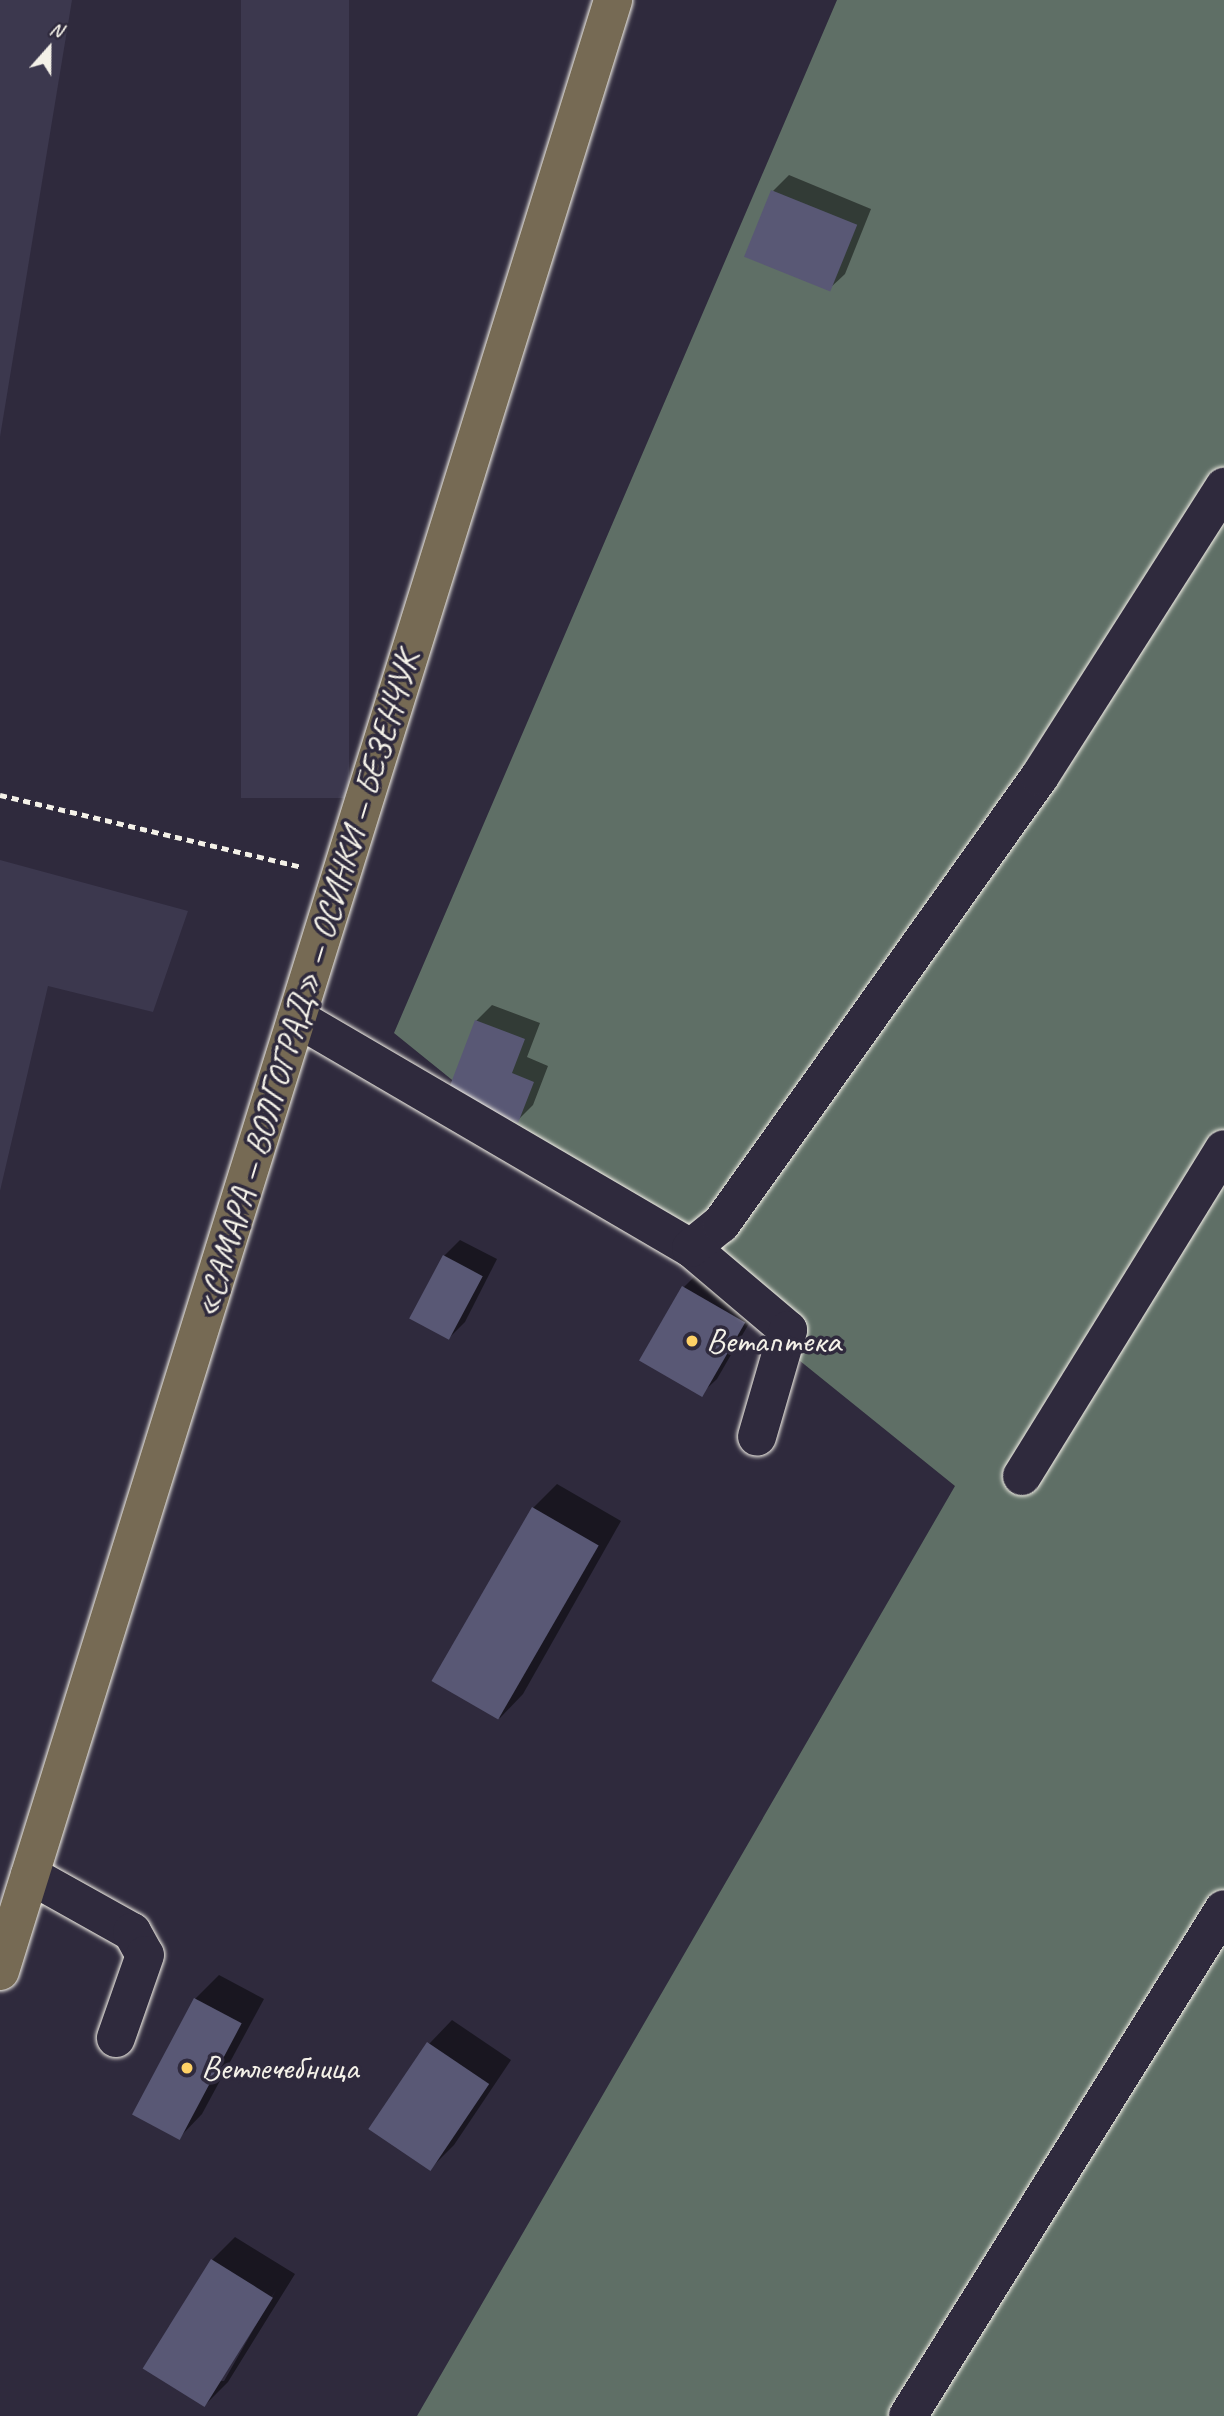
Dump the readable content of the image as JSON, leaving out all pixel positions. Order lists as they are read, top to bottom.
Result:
{
  "streets": {
    "main road": ["«САМАРА — ВОЛГОГРАД» — ОСИНКИ — БЕЗЕНЧУК"]
  },
  "places": ["Ветаптека", "Ветлечебница"],
  "north": "top"
}
